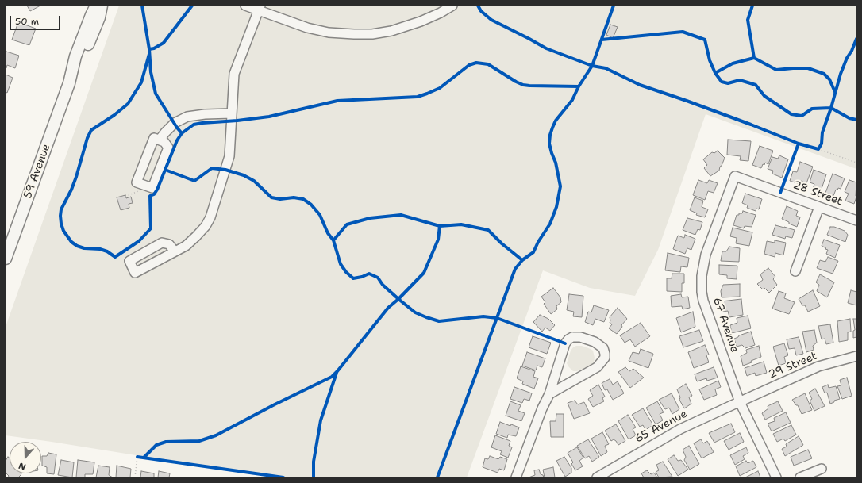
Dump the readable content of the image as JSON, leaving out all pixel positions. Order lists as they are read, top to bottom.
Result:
{
  "streets": {
    "main road": ["59 Avenue"],
    "street": [
      "28 Street",
      "67 Avenue",
      "29 Street",
      "65 Avenue"
    ]
  },
  "crossings": [
    ["28 Street", "67 Avenue"],
    ["67 Avenue", "29 Street"],
    ["67 Avenue", "65 Avenue"],
    ["29 Street", "65 Avenue"]
  ],
  "scale_bar": "50 m",
  "north": "bottom"
}
